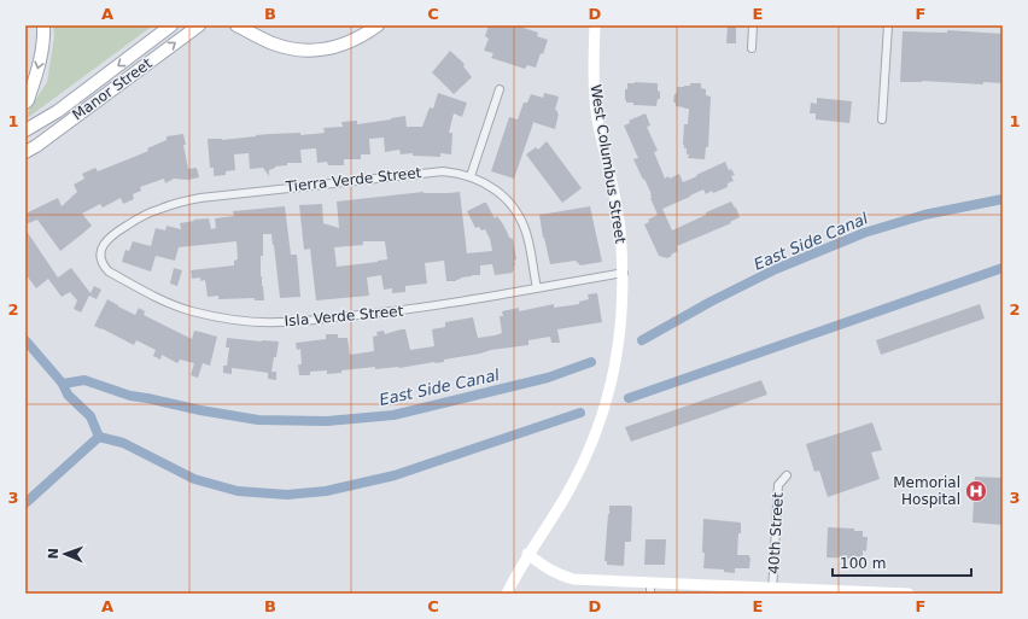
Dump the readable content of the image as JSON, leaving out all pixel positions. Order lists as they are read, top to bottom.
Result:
{
  "streets": {
    "main road": ["Manor Street", "West Columbus Street"],
    "street": ["Tierra Verde Street", "Isla Verde Street", "40th Street"]
  },
  "crossings": [
    ["West Columbus Street", "Isla Verde Street"],
    ["Tierra Verde Street", "Isla Verde Street"]
  ],
  "water": ["East Side Canal"],
  "places": {
    "hospital": ["Memorial Hospital"]
  },
  "scale_bar": "100 m",
  "north": "left",
  "grid": {
    "columns": [
      "A",
      "B",
      "C",
      "D",
      "E",
      "F"
    ],
    "rows": ["1", "2", "3"]
  }
}
